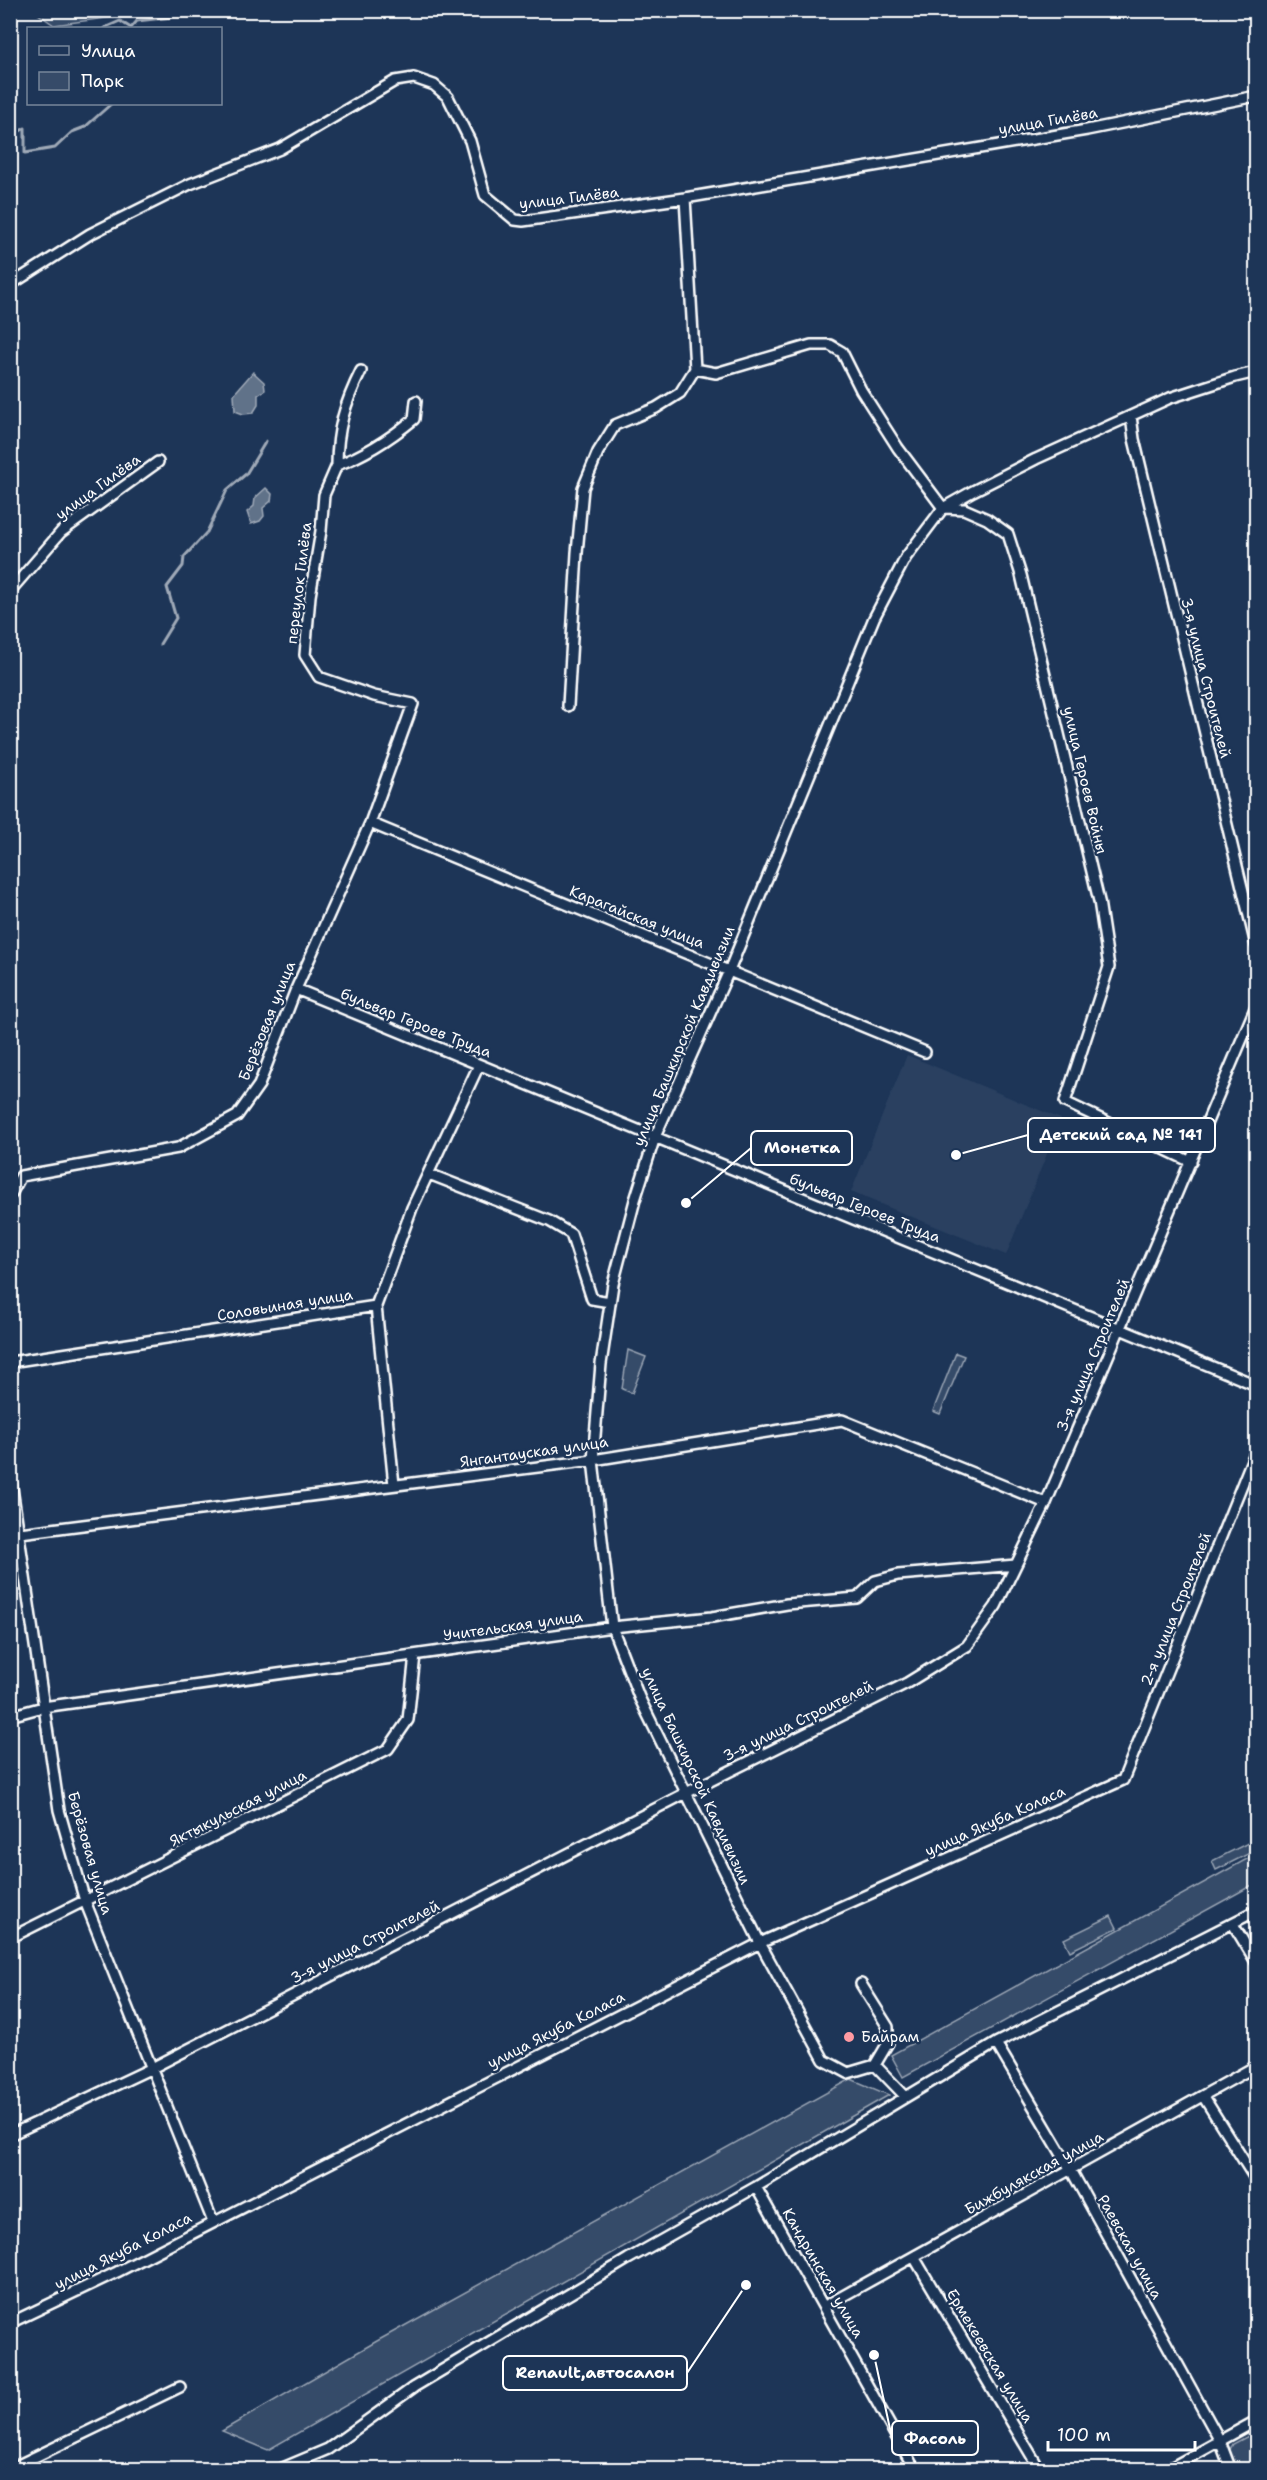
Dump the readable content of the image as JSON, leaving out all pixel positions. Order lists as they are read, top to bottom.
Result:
{
  "streets": {
    "street": [
      "улица Гилёва",
      "переулок Гилёва",
      "3-я улица Строителей",
      "улица Героев Войны",
      "Карагайская улица",
      "Берёзовая улица",
      "бульвар Героев Труда",
      "улица Башкирской Кавдивизии",
      "Соловьиная улица",
      "Янгантауская улица",
      "2-я улица Строителей",
      "Учительская улица",
      "Яктыкульская улица",
      "улица Якуба Коласа",
      "Бижбулякская улица",
      "Раевская улица",
      "Кандринская улица",
      "Ермекеевская улица"
    ]
  },
  "crossings": [
    ["переулок Гилёва", "Берёзовая улица"],
    ["3-я улица Строителей", "улица Героев Войны"],
    ["3-я улица Строителей", "Берёзовая улица"],
    ["3-я улица Строителей", "бульвар Героев Труда"],
    ["3-я улица Строителей", "улица Башкирской Кавдивизии"],
    ["3-я улица Строителей", "Янгантауская улица"],
    ["3-я улица Строителей", "Учительская улица"],
    ["улица Героев Войны", "улица Башкирской Кавдивизии"],
    ["Карагайская улица", "Берёзовая улица"],
    ["Карагайская улица", "улица Башкирской Кавдивизии"],
    ["Берёзовая улица", "бульвар Героев Труда"],
    ["Берёзовая улица", "Янгантауская улица"],
    ["Берёзовая улица", "Учительская улица"],
    ["Берёзовая улица", "Яктыкульская улица"],
    ["Берёзовая улица", "улица Якуба Коласа"],
    ["бульвар Героев Труда", "улица Башкирской Кавдивизии"],
    ["бульвар Героев Труда", "Соловьиная улица"],
    ["улица Башкирской Кавдивизии", "Янгантауская улица"],
    ["улица Башкирской Кавдивизии", "Учительская улица"],
    ["улица Башкирской Кавдивизии", "улица Якуба Коласа"],
    ["2-я улица Строителей", "улица Якуба Коласа"],
    ["Учительская улица", "Яктыкульская улица"],
    ["Бижбулякская улица", "Раевская улица"],
    ["Бижбулякская улица", "Кандринская улица"],
    ["Бижбулякская улица", "Ермекеевская улица"]
  ],
  "places": [
    "Детский сад № 141",
    "Монетка",
    "Байрам",
    "Renault,автосалон",
    "Фасоль"
  ],
  "legend": ["Улица", "Парк"],
  "scale_bar": "100 m"
}
